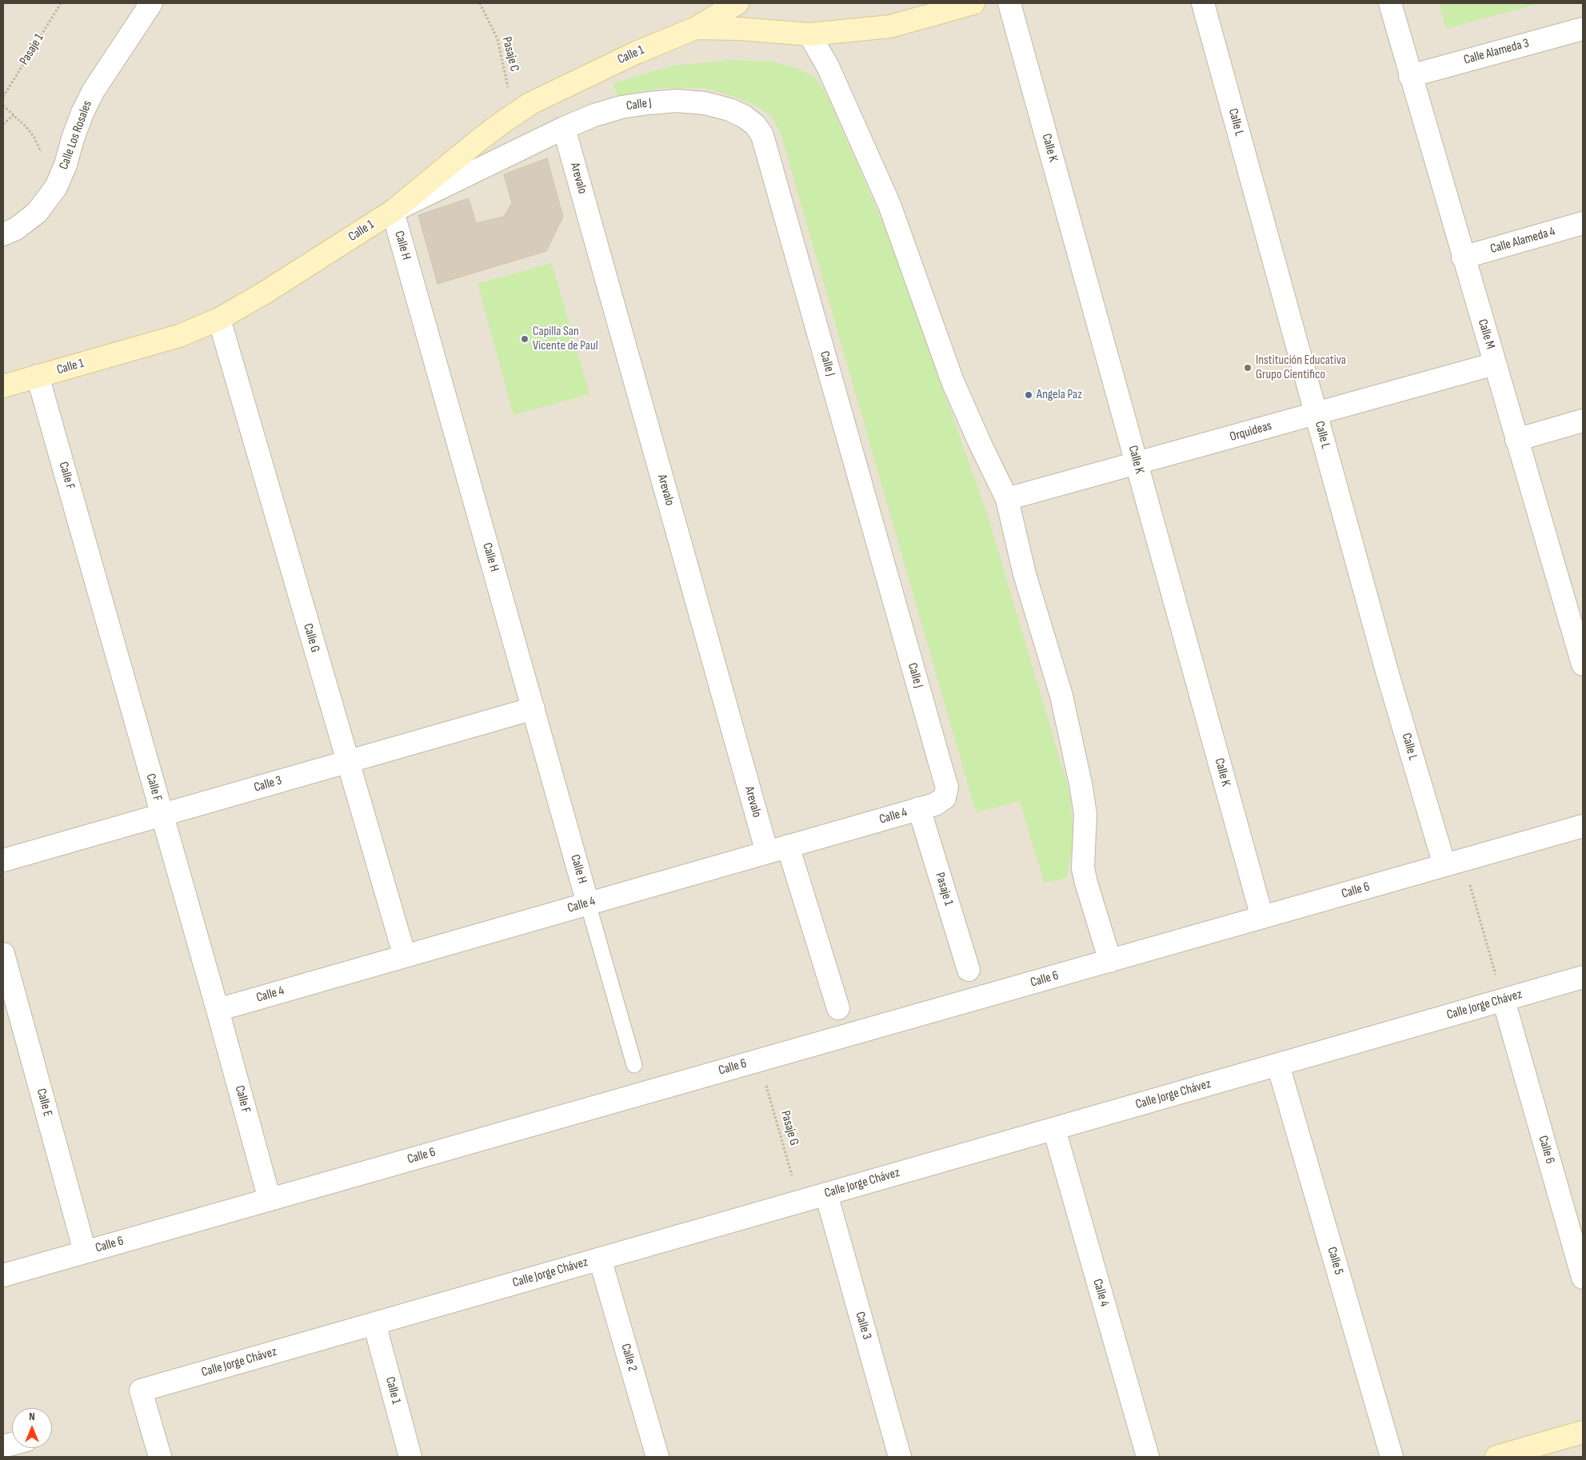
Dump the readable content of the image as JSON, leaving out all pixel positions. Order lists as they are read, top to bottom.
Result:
{
  "streets": {
    "street": [
      "Pasaje 1",
      "Calle Alameda 3",
      "Calle 1",
      "Calle J",
      "Calle L",
      "Calle Los Rosales",
      "Calle K",
      "Arevalo",
      "Calle Alameda 4",
      "Calle H",
      "Calle M",
      "Orquideas",
      "Calle F",
      "Calle G",
      "Calle 3",
      "Calle 4",
      "Calle 6",
      "Calle Jorge Chávez",
      "Calle E",
      "Calle 5",
      "Calle 2"
    ],
    "path": ["Pasaje C", "Pasaje G"]
  },
  "crossings": [
    ["Pasaje 1", "Calle 4"],
    ["Calle Alameda 3", "Calle M"],
    ["Pasaje C", "Calle 1"],
    ["Calle 1", "Calle J"],
    ["Calle 1", "Calle H"],
    ["Calle 1", "Calle F"],
    ["Calle 1", "Calle G"],
    ["Calle 1", "Calle Jorge Chávez"],
    ["Calle J", "Arevalo"],
    ["Calle J", "Calle H"],
    ["Calle J", "Calle 4"],
    ["Calle L", "Orquideas"],
    ["Calle L", "Calle 6"],
    ["Calle K", "Orquideas"],
    ["Calle K", "Calle 6"],
    ["Arevalo", "Calle 4"],
    ["Calle Alameda 4", "Calle M"],
    ["Calle H", "Calle 3"],
    ["Calle H", "Calle 4"],
    ["Calle M", "Orquideas"],
    ["Calle F", "Calle 3"],
    ["Calle F", "Calle 4"],
    ["Calle F", "Calle 6"],
    ["Calle G", "Calle 3"],
    ["Calle G", "Calle 4"],
    ["Calle 3", "Calle Jorge Chávez"],
    ["Calle 4", "Calle Jorge Chávez"],
    ["Calle 6", "Calle Jorge Chávez"],
    ["Calle 6", "Calle E"],
    ["Calle 6", "Pasaje G"],
    ["Calle Jorge Chávez", "Pasaje G"],
    ["Calle Jorge Chávez", "Calle 5"],
    ["Calle Jorge Chávez", "Calle 2"]
  ],
  "places": ["Capilla San Vicente de Paul", "Institución Educativa Grupo Cientifico", "Angela Paz"],
  "north": "top"
}
